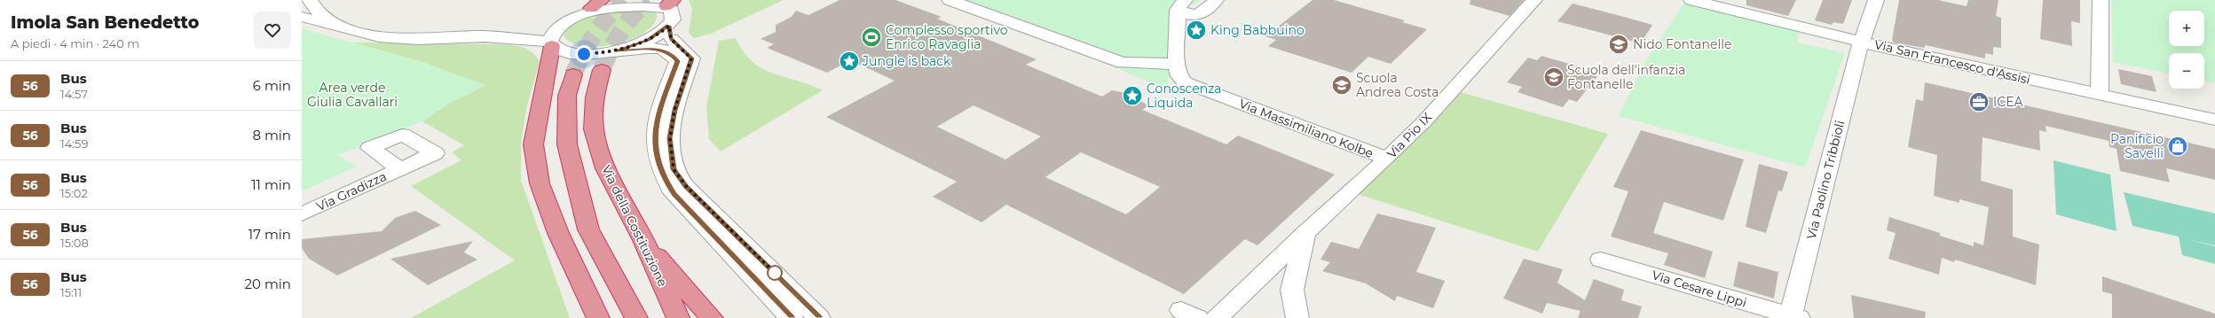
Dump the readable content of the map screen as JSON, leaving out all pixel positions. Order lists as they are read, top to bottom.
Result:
{
  "streets": {
    "highway": ["Via della Costituzione"],
    "street": [
      "Via San Francesco d'Assisi",
      "Via Massimiliano Kolbe",
      "Via Pio IX",
      "Via Paolino Tribbioli",
      "Via Gradizza",
      "Via Cesare Lippi"
    ]
  },
  "crossings": [
    ["Via San Francesco d'Assisi", "Via Paolino Tribbioli"],
    ["Via Massimiliano Kolbe", "Via Pio IX"],
    ["Via Paolino Tribbioli", "Via Cesare Lippi"]
  ],
  "parks": ["Area verde Giulia Cavallari"],
  "places": {
    "place": ["King Babbuino", "Jungle is back", "Conoscenza Liquida"],
    "sports": ["Complesso sportivo Enrico Ravaglia"],
    "school or university": ["Nido Fontanelle", "Scuola dell'infanzia Fontanelle", "Scuola Andrea Costa"],
    "office": ["ICEA"],
    "shop": ["Panificio Savelli"]
  },
  "lines": ["bus line 56"],
  "page": {
    "heading": ["Imola San Benedetto", "A piedi · 4 min · 240 m"],
    "map_buttons": ["+", "−"],
    "list": [
      {
        "mark": "56",
        "name": "Bus",
        "note": "14:57",
        "value": "6 min"
      },
      {
        "mark": "56",
        "name": "Bus",
        "note": "14:59",
        "value": "8 min"
      },
      {
        "mark": "56",
        "name": "Bus",
        "note": "15:02",
        "value": "11 min"
      },
      {
        "mark": "56",
        "name": "Bus",
        "note": "15:08",
        "value": "17 min"
      },
      {
        "mark": "56",
        "name": "Bus",
        "note": "15:11",
        "value": "20 min"
      }
    ]
  }
}
